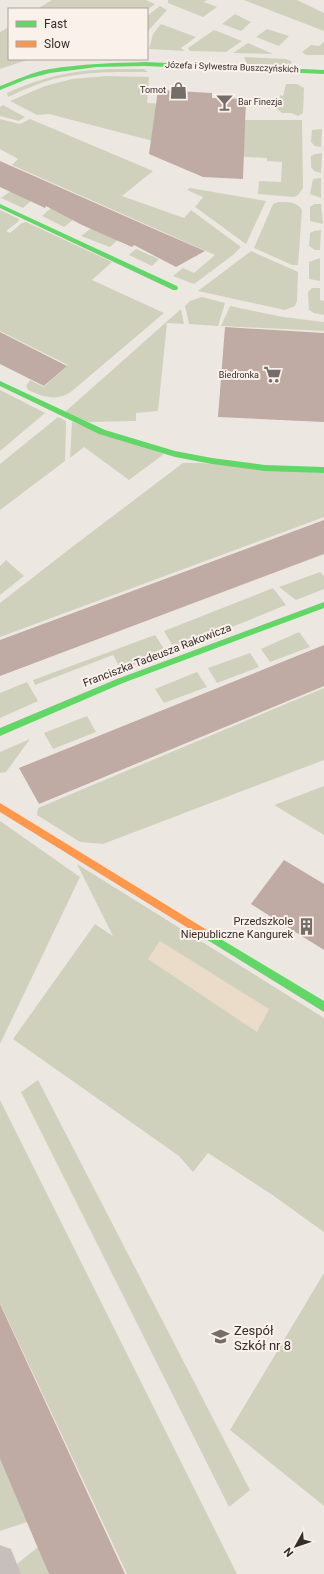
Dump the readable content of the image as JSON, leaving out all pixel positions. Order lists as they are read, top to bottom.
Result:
{
  "streets": {
    "street": ["Józefa i Sylwestra Buszczyńskich", "Franciszka Tadeusza Rakowicza"]
  },
  "places": {
    "shop": ["Tomot"],
    "bar": ["Bar Finezja"],
    "supermarket": ["Biedronka"],
    "building": ["Przedszkole Niepubliczne Kangurek"],
    "school or university": ["Zespół Szkół nr 8"]
  },
  "legend": ["Fast", "Slow"],
  "north": "bottom left"
}
